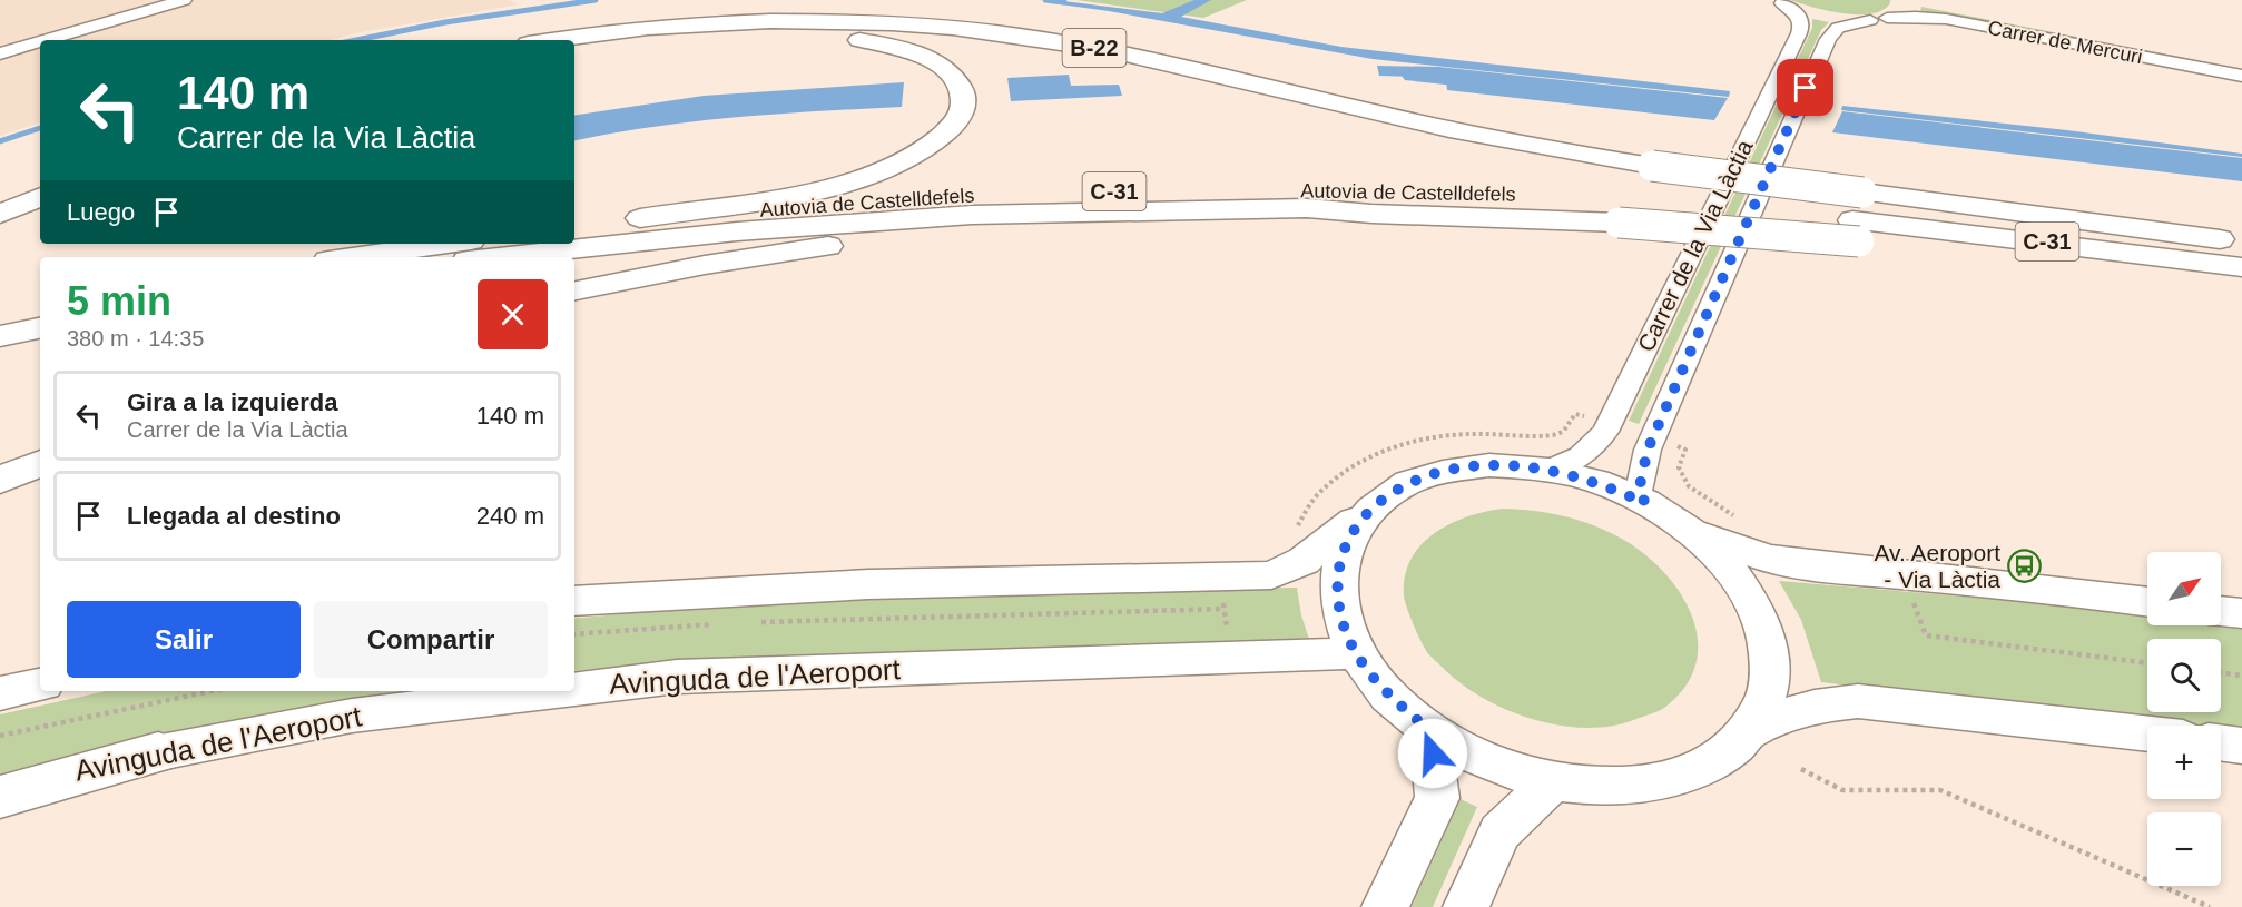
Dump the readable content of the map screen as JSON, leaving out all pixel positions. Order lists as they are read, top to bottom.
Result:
{
  "streets": {
    "main road": ["B-22", "C-31", "Autovia de Castelldefels"],
    "street": ["Carrer de Mercuri", "Carrer de la Via Làctia", "Avinguda de l'Aeroport"]
  },
  "crossings": [
    ["Carrer de Mercuri", "Carrer de la Via Làctia"],
    ["B-22", "C-31"],
    ["C-31", "Autovia de Castelldefels"]
  ],
  "places": {
    "bus stop": ["Av. Aeroport - Via Làctia"]
  },
  "north": "top right",
  "page": {
    "turn": ["140 m", "Carrer de la Via Làctia"],
    "then": "Luego",
    "heading": ["5 min", "380 m · 14:35"],
    "list": [
      {
        "name": "Gira a la izquierda",
        "note": "Carrer de la Via Làctia",
        "value": "140 m"
      },
      {
        "name": "Llegada al destino",
        "value": "240 m"
      }
    ],
    "map_buttons": ["+", "−"],
    "buttons": ["Salir", "Compartir"]
  }
}
